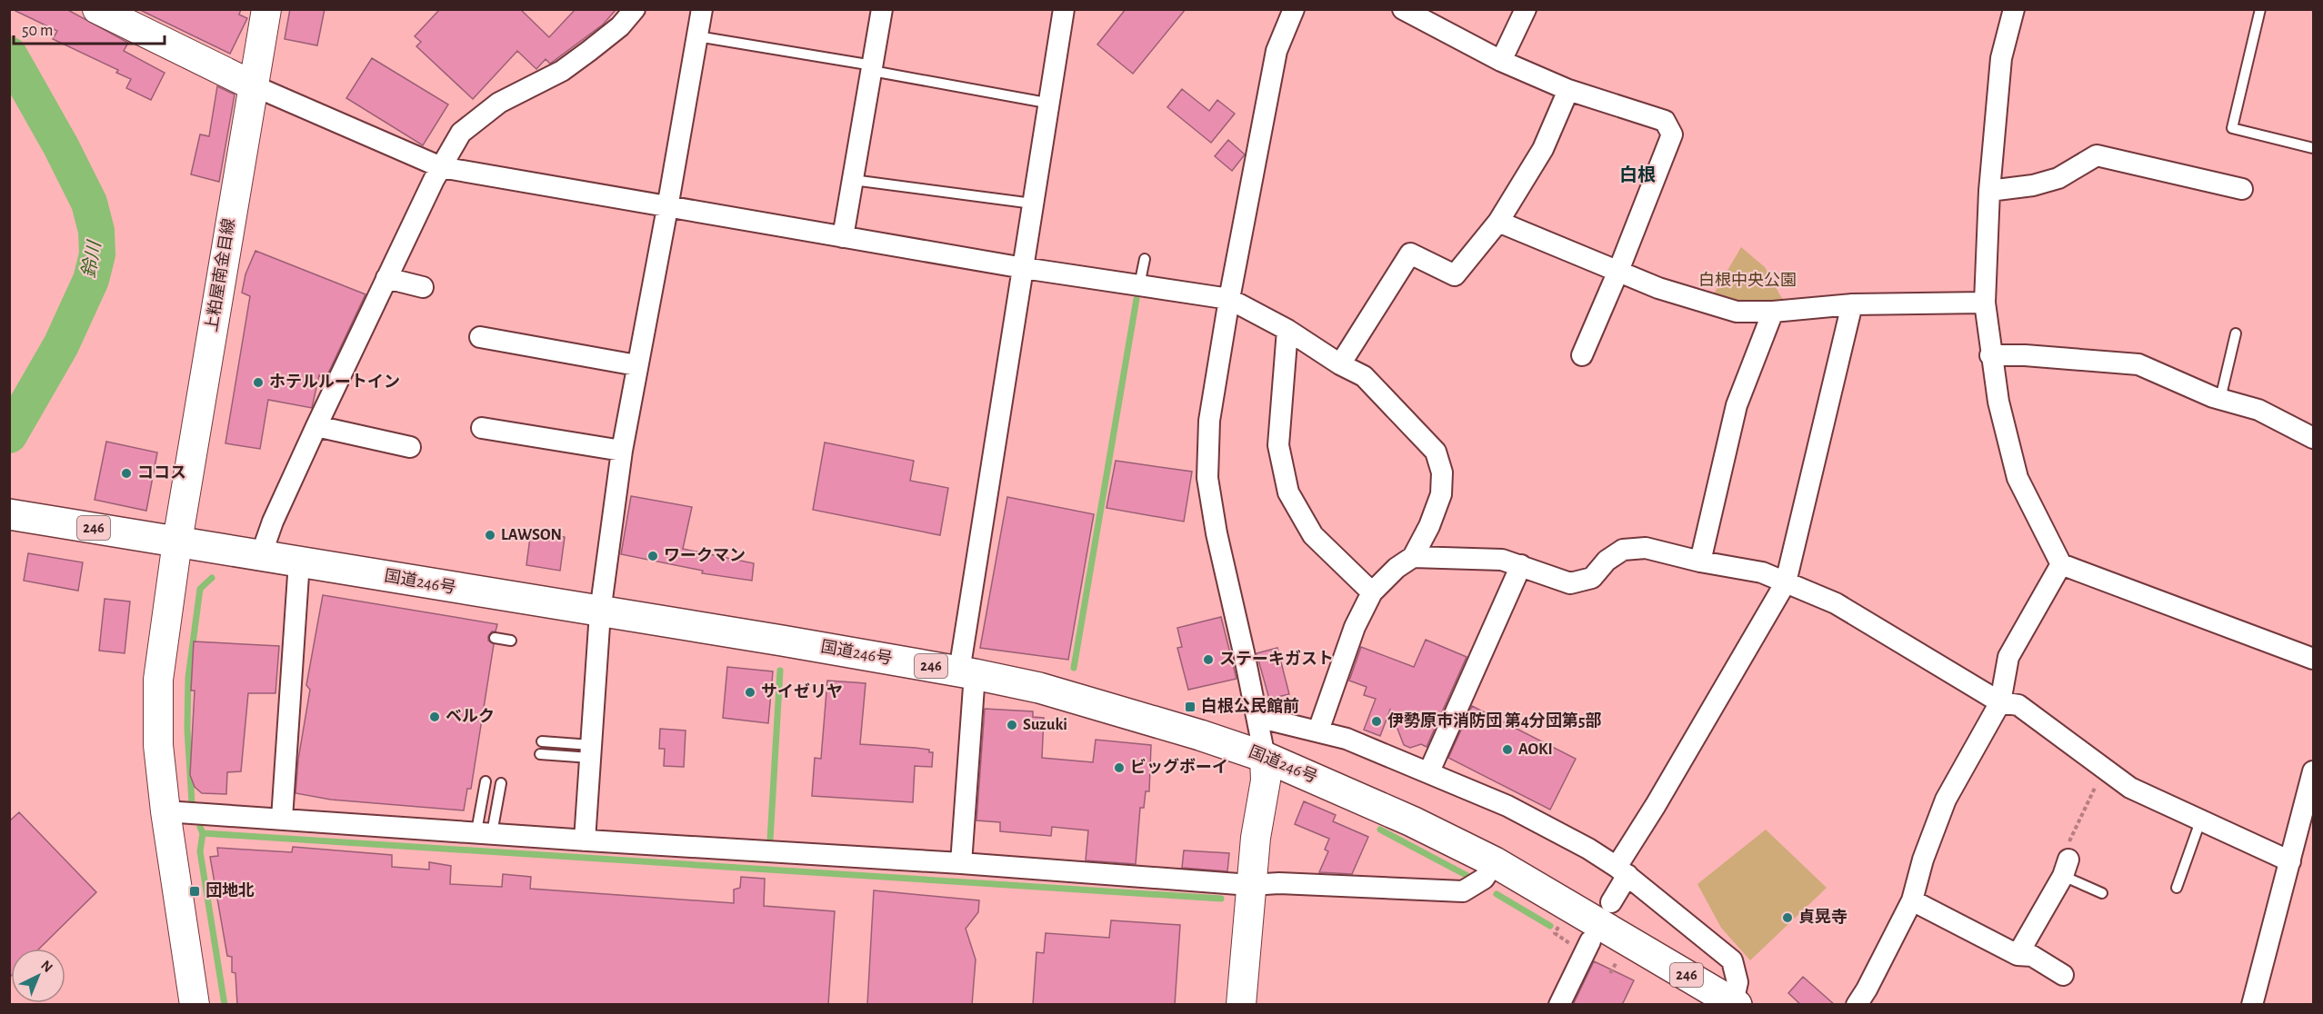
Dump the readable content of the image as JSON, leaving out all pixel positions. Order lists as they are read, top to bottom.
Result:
{
  "streets": {
    "highway": ["246", "国道246号"],
    "street": ["上粕屋南金目線"]
  },
  "crossings": [
    ["上粕屋南金目線", "国道246号"]
  ],
  "districts": ["白根"],
  "water": ["鈴川"],
  "parks": ["白根中央公園"],
  "places": {
    "other": [
      "ホテルルートイン",
      "ココス",
      "LAWSON",
      "ワークマン",
      "ステーキガスト",
      "サイゼリヤ",
      "ベルク",
      "伊勢原市消防団 第4分団第5部",
      "Suzuki",
      "AOKI",
      "ビッグボーイ",
      "貞晃寺"
    ],
    "transit": ["白根公民館前", "団地北"]
  },
  "scale_bar": "50 m",
  "north": "top right"
}
